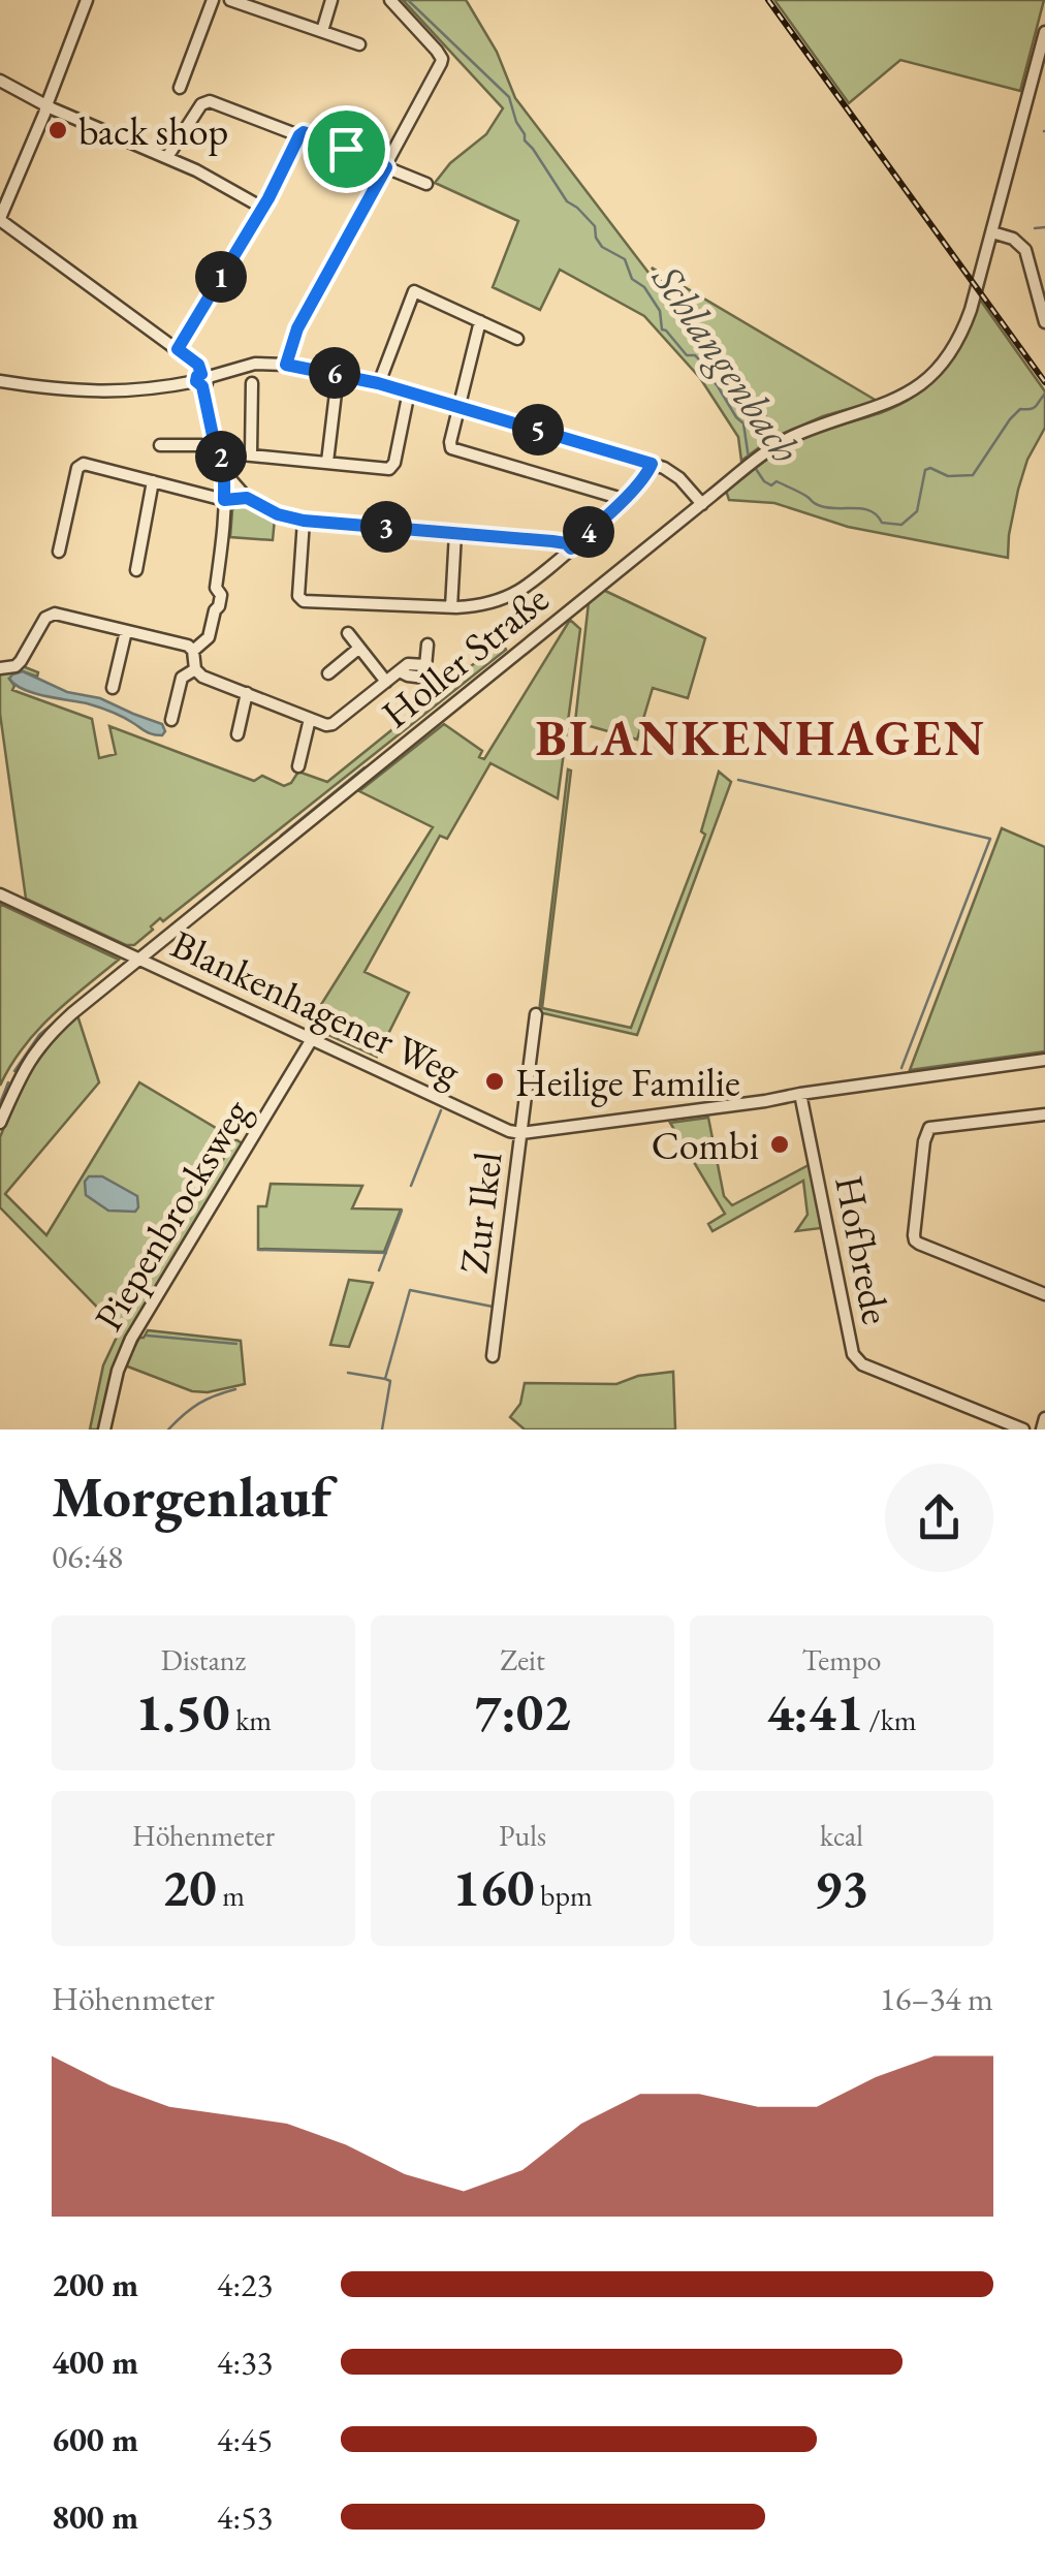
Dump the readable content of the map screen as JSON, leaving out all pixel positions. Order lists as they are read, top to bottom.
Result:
{
  "streets": {
    "street": [
      "Holler Straße",
      "Blankenhagener Weg",
      "Zur Ikel",
      "Piepenbrocksweg",
      "Hofbrede"
    ]
  },
  "crossings": [
    ["Holler Straße", "Blankenhagener Weg"],
    ["Blankenhagener Weg", "Zur Ikel"],
    ["Blankenhagener Weg", "Piepenbrocksweg"]
  ],
  "districts": ["BLANKENHAGEN"],
  "water": ["Schlangenbach"],
  "places": ["back shop", "Heilige Familie", "Combi"],
  "page": {
    "pins": [
      "1",
      "6",
      "5",
      "2",
      "3",
      "4"
    ],
    "heading": ["Morgenlauf", "06:48"],
    "stats": [
      ["Distanz", "1.50 km"],
      ["Zeit", "7:02"],
      ["Tempo", "4:41 /km"],
      ["Höhenmeter", "20 m"],
      ["Puls", "160 bpm"],
      ["kcal", "93"]
    ],
    "chart": ["Höhenmeter", "16–34 m"],
    "list": [
      {
        "name": "200 m",
        "note": "4:23"
      },
      {
        "name": "400 m",
        "note": "4:33"
      },
      {
        "name": "600 m",
        "note": "4:45"
      },
      {
        "name": "800 m",
        "note": "4:53"
      }
    ]
  }
}
